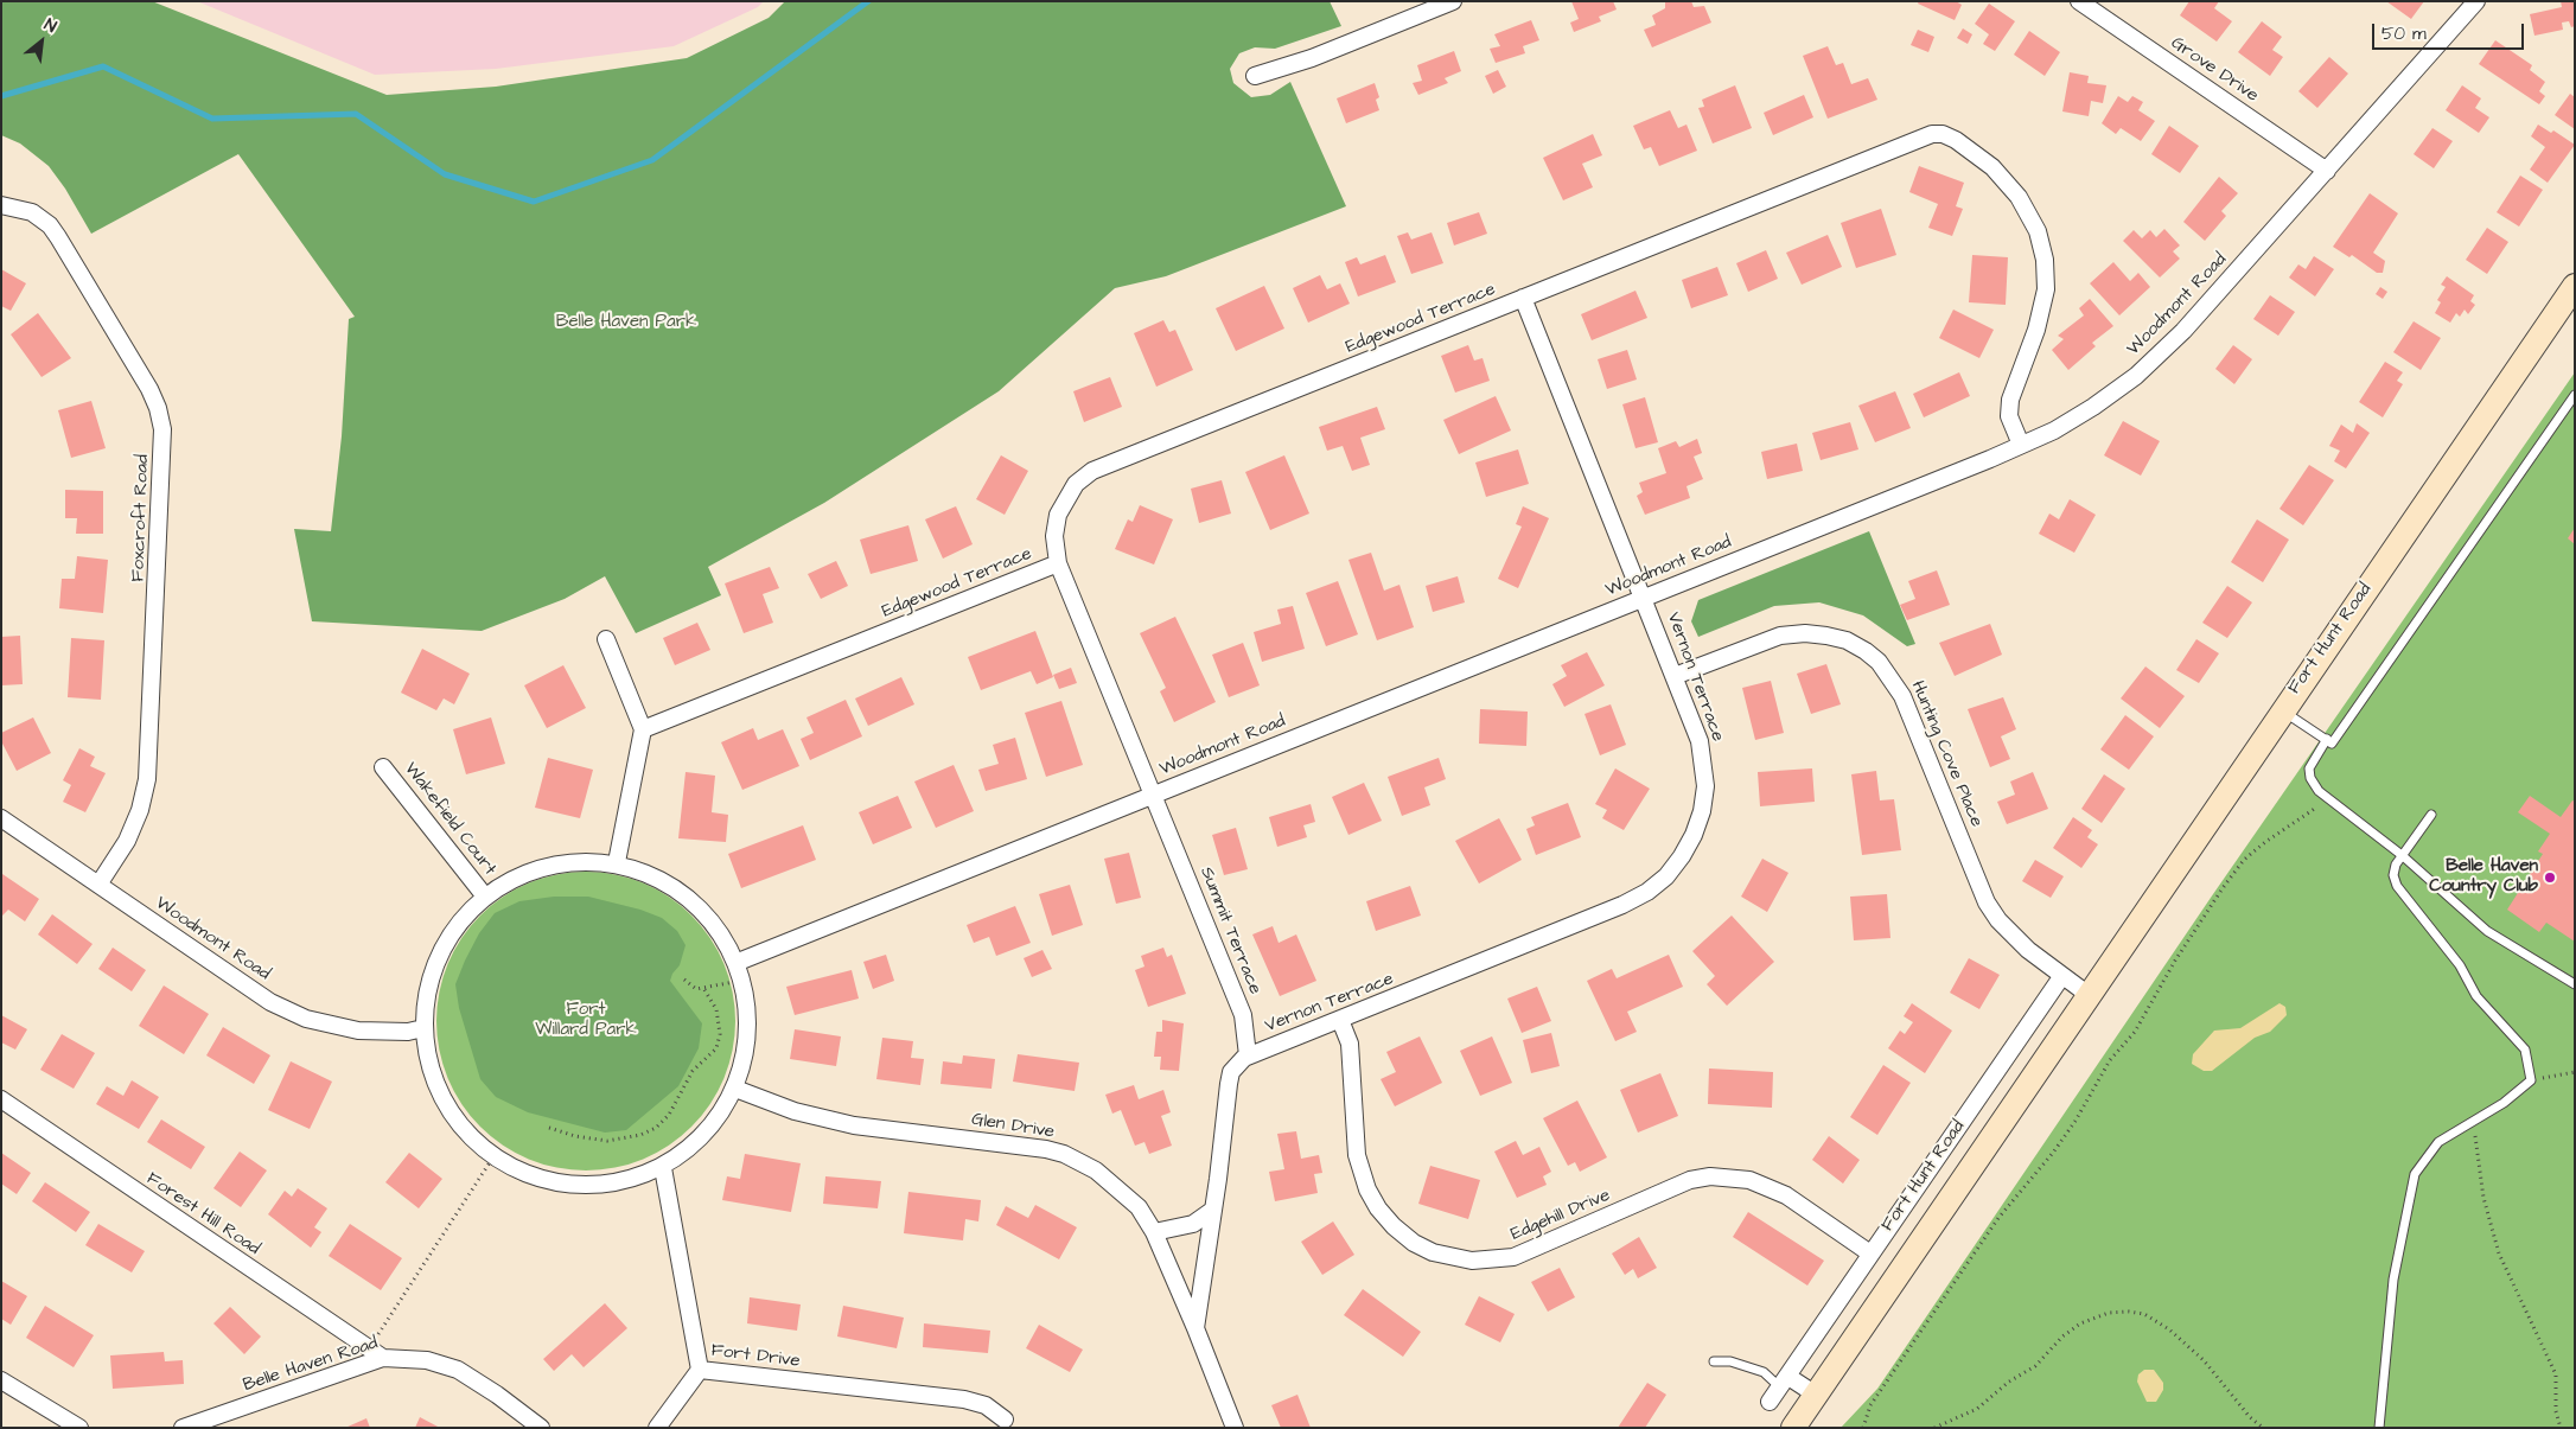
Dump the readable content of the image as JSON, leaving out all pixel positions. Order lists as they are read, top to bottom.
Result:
{
  "streets": {
    "main road": ["Fort Hunt Road"],
    "street": [
      "Grove Drive",
      "Woodmont Road",
      "Edgewood Terrace",
      "Foxcroft Road",
      "Vernon Terrace",
      "Hunting Cove Place",
      "Wakefield Court",
      "Summit Terrace",
      "Glen Drive",
      "Forest Hill Road",
      "Edgehill Drive",
      "Fort Drive",
      "Belle Haven Road"
    ]
  },
  "crossings": [
    ["Grove Drive", "Woodmont Road"],
    ["Woodmont Road", "Edgewood Terrace"],
    ["Woodmont Road", "Foxcroft Road"],
    ["Woodmont Road", "Vernon Terrace"],
    ["Woodmont Road", "Summit Terrace"],
    ["Edgewood Terrace", "Vernon Terrace"],
    ["Edgewood Terrace", "Summit Terrace"],
    ["Fort Hunt Road", "Hunting Cove Place"],
    ["Fort Hunt Road", "Edgehill Drive"],
    ["Vernon Terrace", "Hunting Cove Place"],
    ["Vernon Terrace", "Summit Terrace"],
    ["Vernon Terrace", "Edgehill Drive"],
    ["Forest Hill Road", "Belle Haven Road"]
  ],
  "parks": ["Belle Haven Park", "Fort Willard Park"],
  "places": ["Belle Haven Country Club"],
  "scale_bar": "50 m",
  "north": "top right"
}
